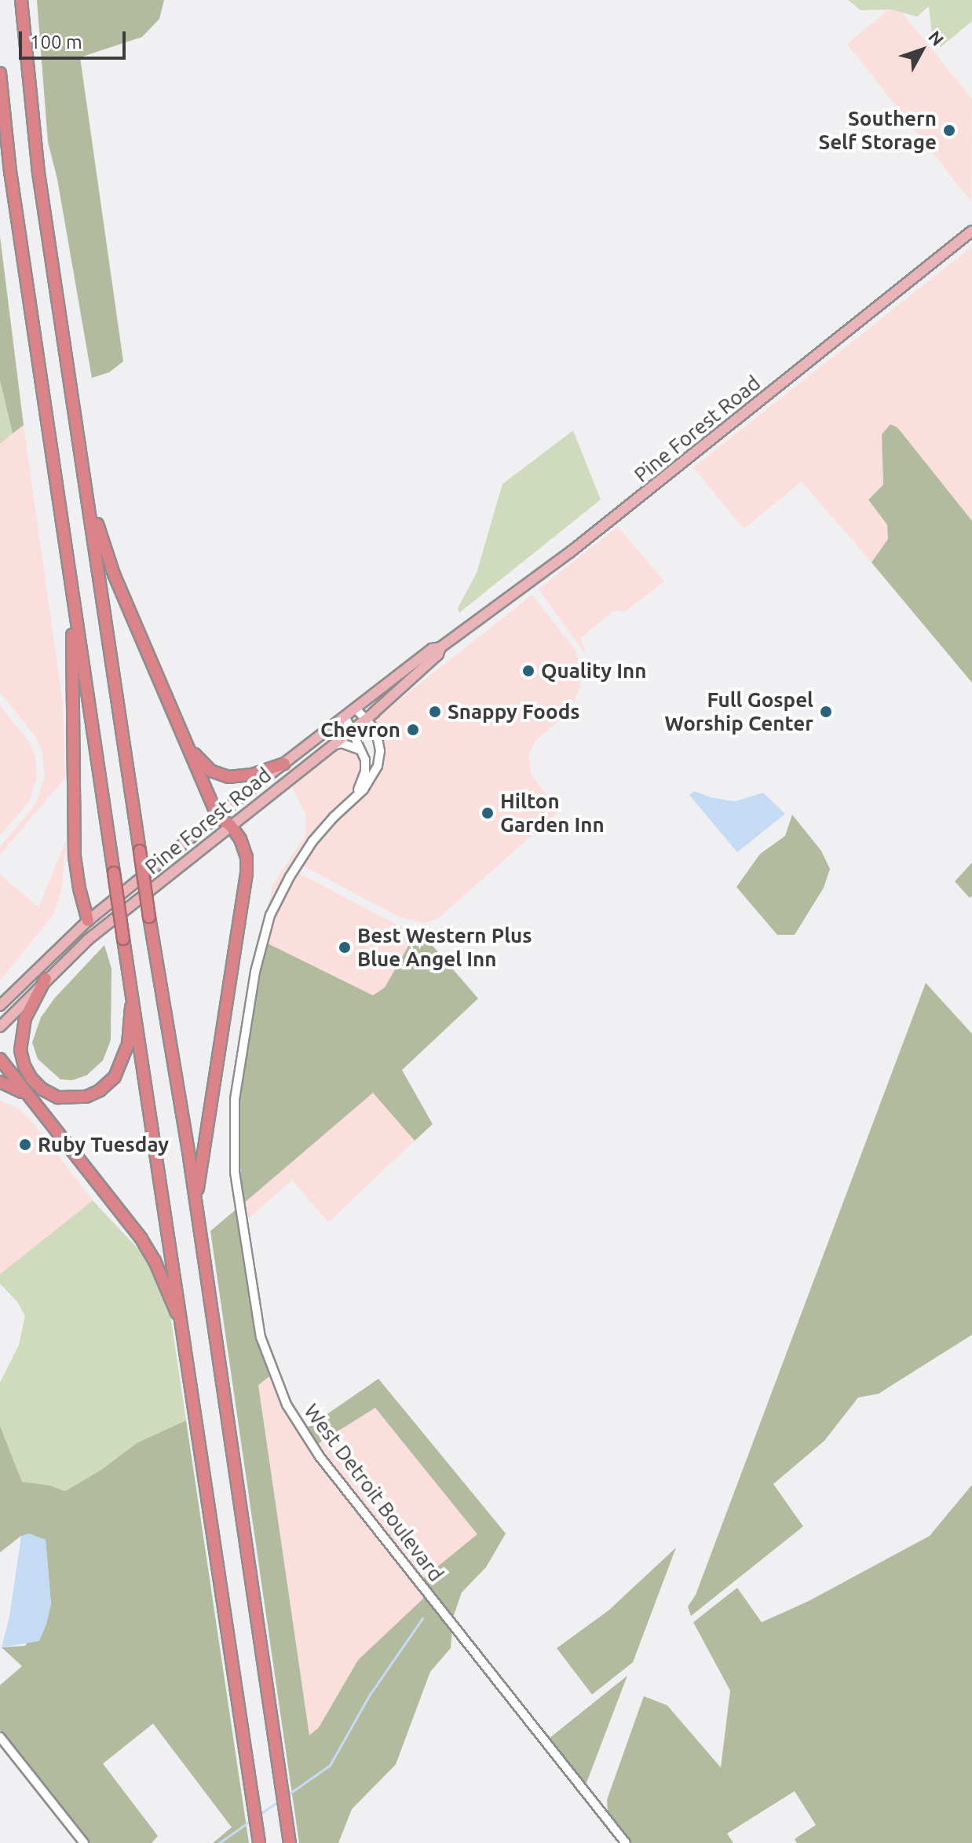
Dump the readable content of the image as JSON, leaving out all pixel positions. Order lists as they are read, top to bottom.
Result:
{
  "streets": {
    "main road": ["Pine Forest Road"],
    "street": ["West Detroit Boulevard"]
  },
  "crossings": [
    ["Pine Forest Road", "West Detroit Boulevard"]
  ],
  "places": [
    "Southern Self Storage",
    "Quality Inn",
    "Snappy Foods",
    "Full Gospel Worship Center",
    "Chevron",
    "Hilton Garden Inn",
    "Best Western Plus Blue Angel Inn",
    "Ruby Tuesday"
  ],
  "scale_bar": "100 m",
  "north": "top right"
}
